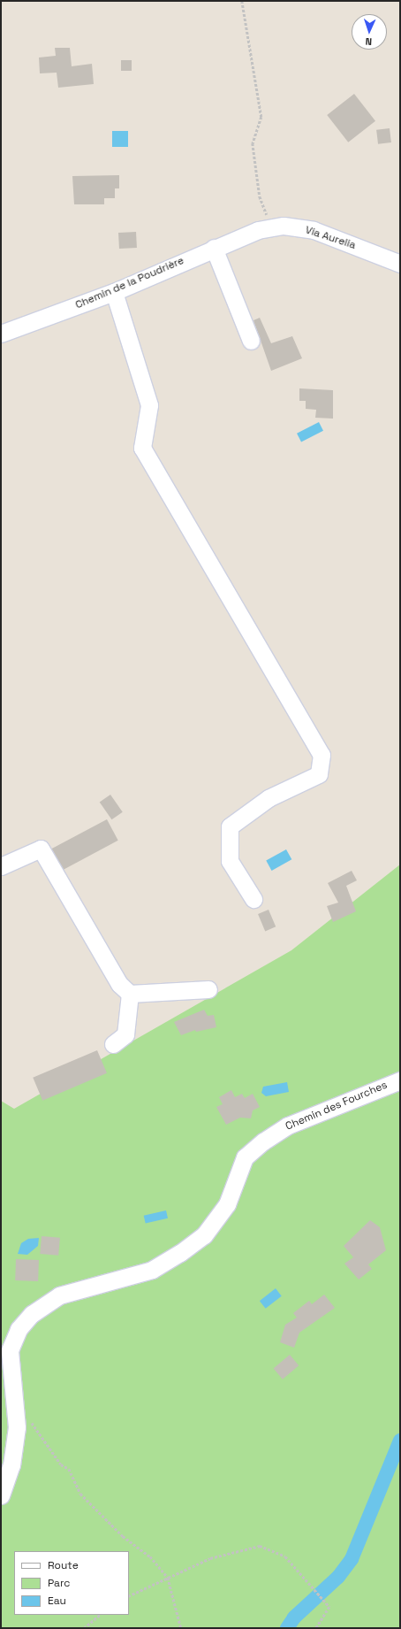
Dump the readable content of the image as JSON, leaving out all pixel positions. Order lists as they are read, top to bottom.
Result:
{
  "streets": {
    "street": ["Via Aurelia", "Chemin de la Poudrière", "Chemin des Fourches"]
  },
  "crossings": [
    ["Via Aurelia", "Chemin de la Poudrière"]
  ],
  "legend": ["Route", "Parc", "Eau"],
  "north": "bottom"
}
